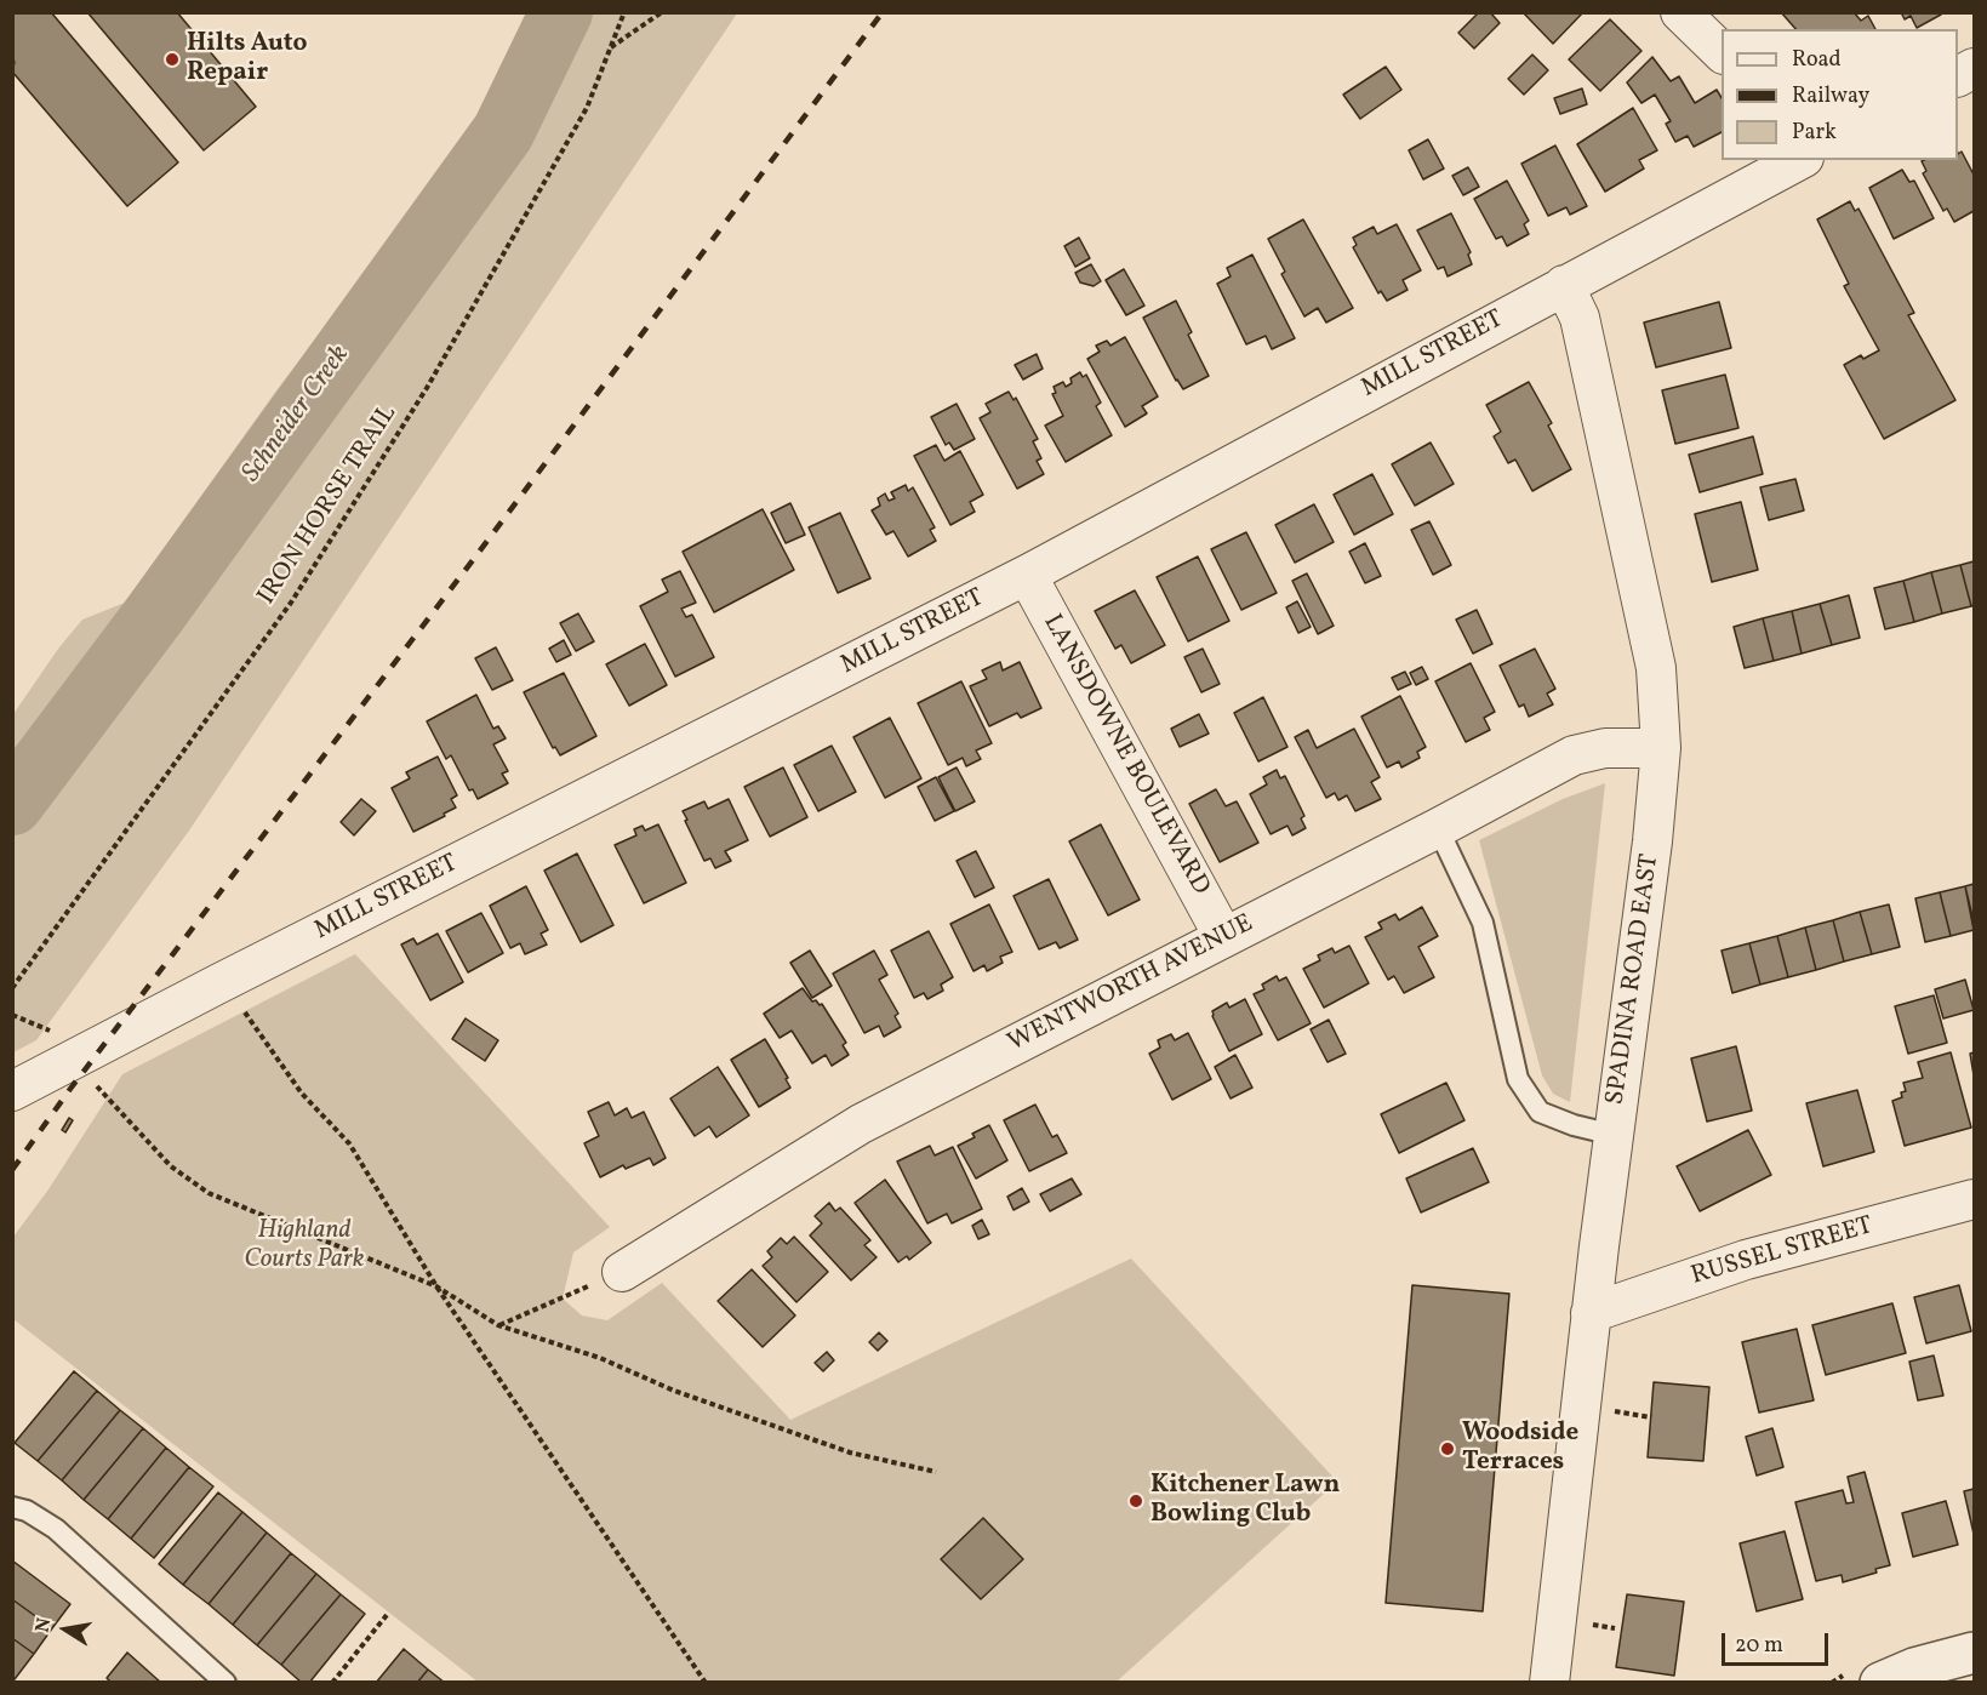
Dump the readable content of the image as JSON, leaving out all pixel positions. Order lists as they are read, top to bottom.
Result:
{
  "streets": {
    "street": [
      "MILL STREET",
      "LANSDOWNE BOULEVARD",
      "SPADINA ROAD EAST",
      "WENTWORTH AVENUE",
      "RUSSEL STREET"
    ],
    "path": ["IRON HORSE TRAIL"]
  },
  "crossings": [
    ["MILL STREET", "LANSDOWNE BOULEVARD"],
    ["MILL STREET", "SPADINA ROAD EAST"],
    ["LANSDOWNE BOULEVARD", "WENTWORTH AVENUE"],
    ["SPADINA ROAD EAST", "WENTWORTH AVENUE"],
    ["SPADINA ROAD EAST", "RUSSEL STREET"]
  ],
  "water": ["Schneider Creek"],
  "parks": ["Highland Courts Park"],
  "places": ["Hilts Auto Repair", "Woodside Terraces", "Kitchener Lawn Bowling Club"],
  "legend": ["Road", "Railway", "Park"],
  "scale_bar": "20 m",
  "north": "left"
}
